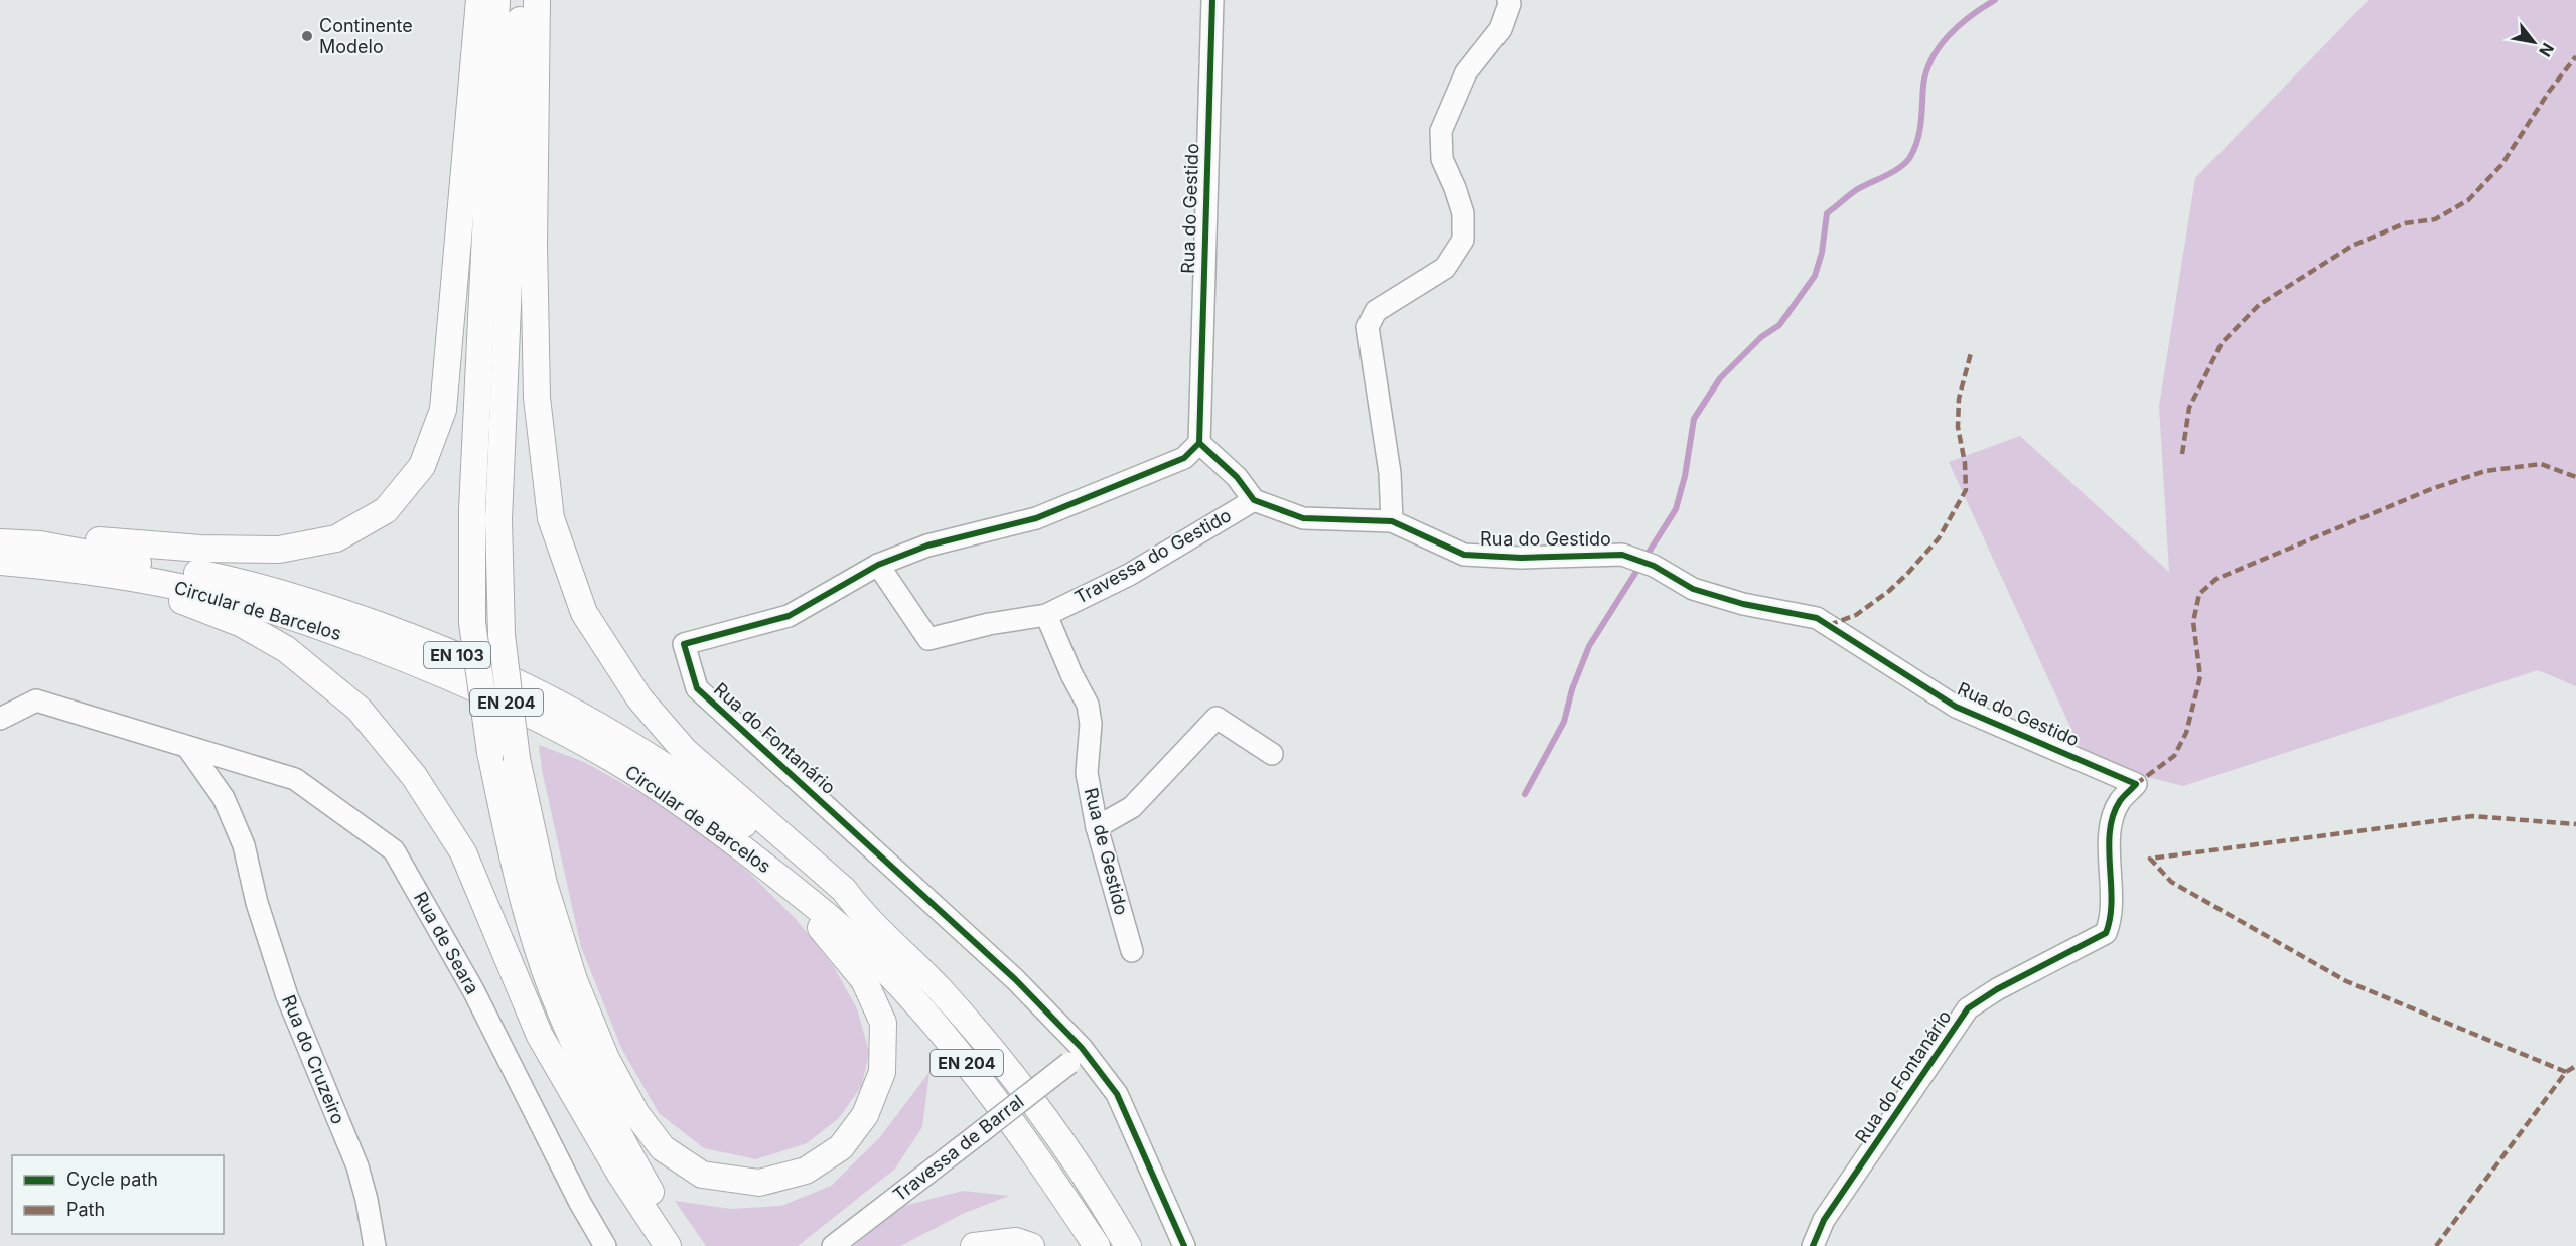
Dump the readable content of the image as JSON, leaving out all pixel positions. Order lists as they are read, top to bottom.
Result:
{
  "streets": {
    "main road": ["Circular de Barcelos", "EN 103", "EN 204"],
    "street": [
      "Rua do Gestido",
      "Travessa do Gestido",
      "Rua do Fontanário",
      "Rua de Gestido",
      "Rua de Seara",
      "Rua do Cruzeiro",
      "Travessa de Barral"
    ]
  },
  "crossings": [
    ["Rua do Gestido", "Travessa do Gestido"],
    ["Rua do Gestido", "Rua do Fontanário"],
    ["Travessa do Gestido", "Rua do Fontanário"],
    ["Travessa do Gestido", "Rua de Gestido"],
    ["Rua do Fontanário", "Travessa de Barral"],
    ["Rua de Seara", "Rua do Cruzeiro"]
  ],
  "places": ["Continente Modelo"],
  "legend": ["Cycle path", "Path"],
  "north": "bottom right"
}
